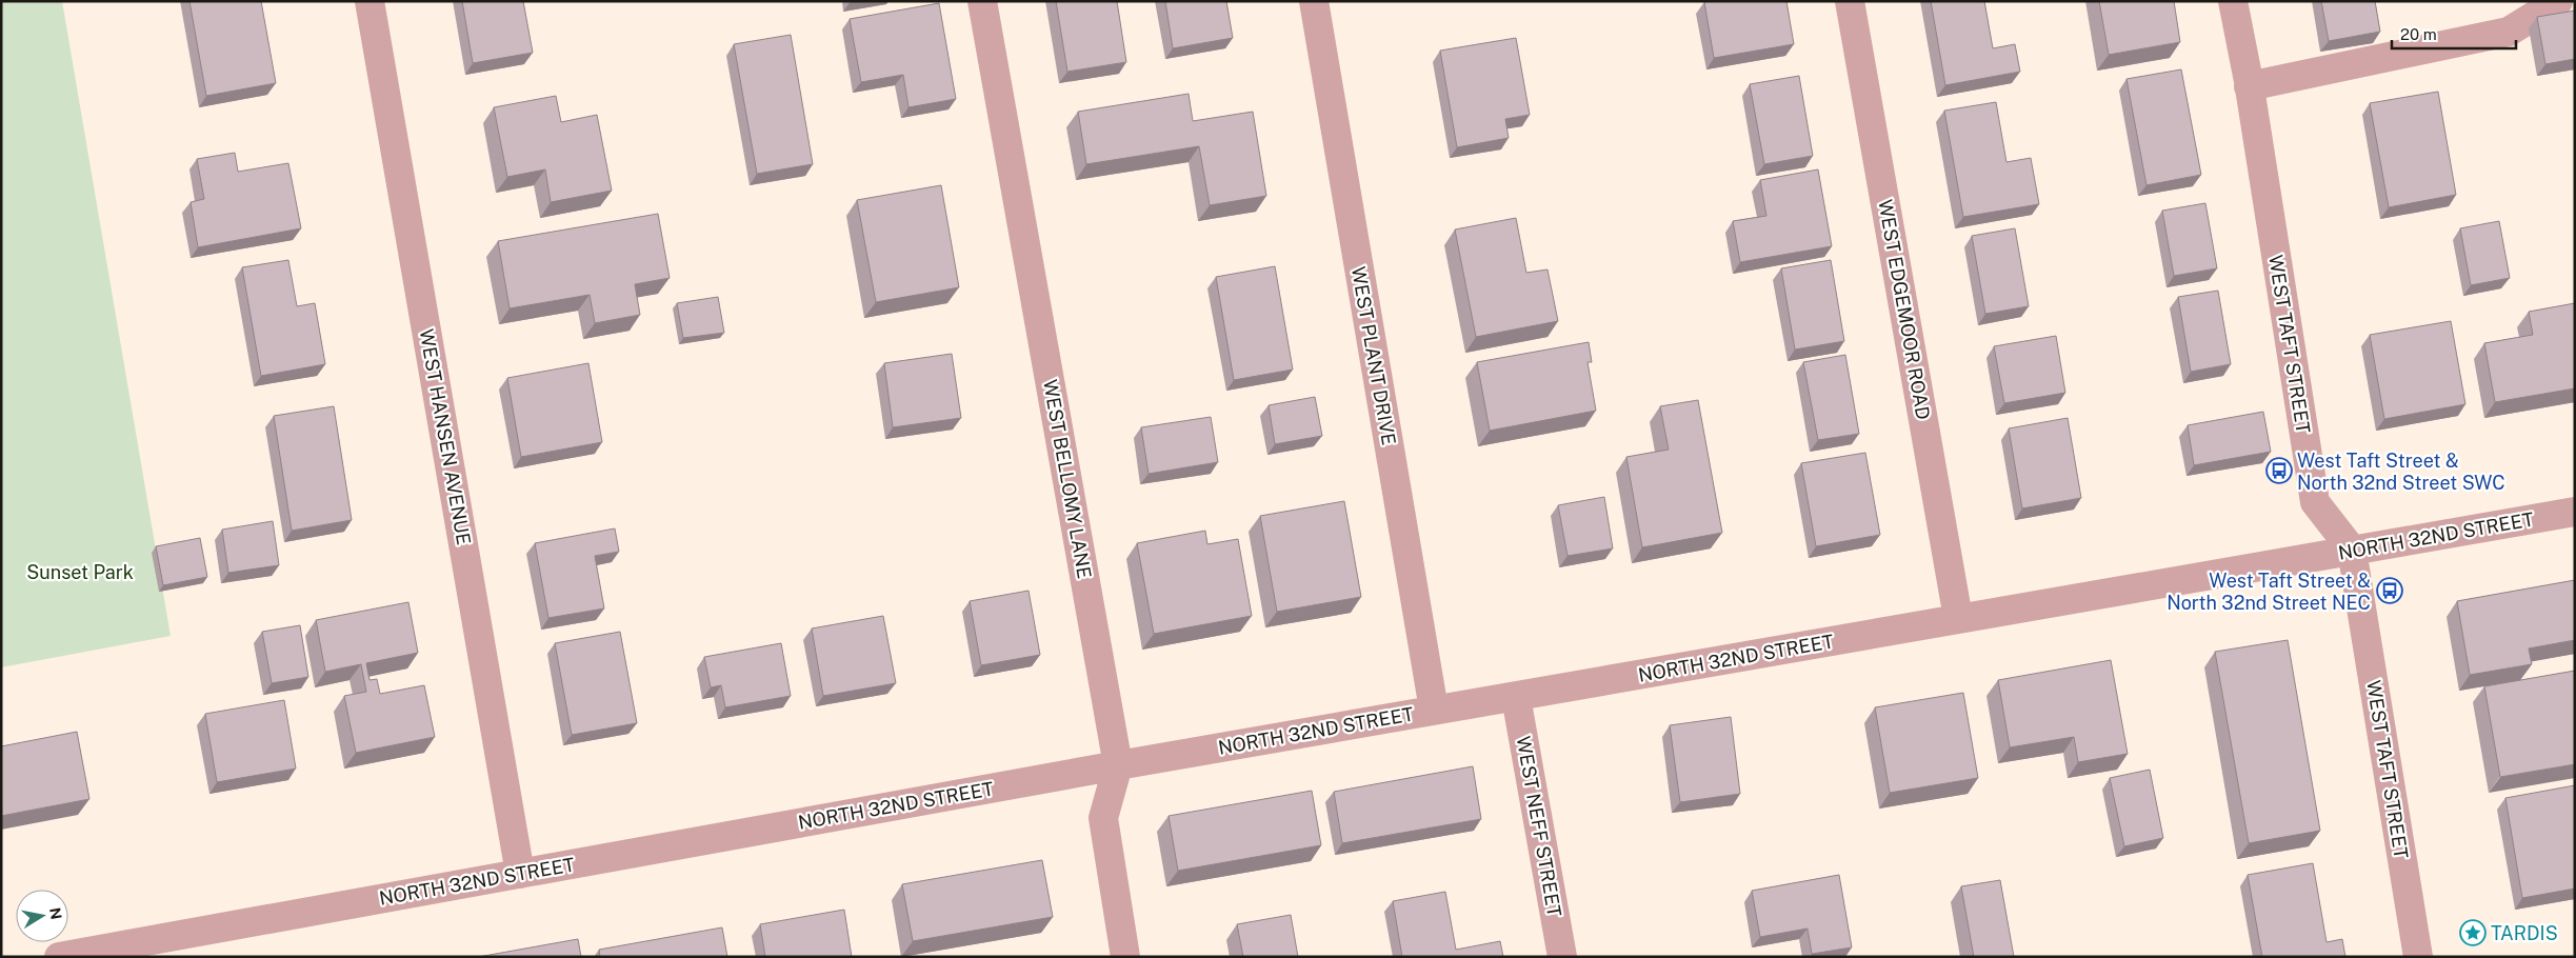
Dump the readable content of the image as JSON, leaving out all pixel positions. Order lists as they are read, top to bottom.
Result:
{
  "streets": {
    "street": [
      "WEST EDGEMOOR ROAD",
      "WEST TAFT STREET",
      "WEST PLANT DRIVE",
      "WEST HANSEN AVENUE",
      "WEST BELLOMY LANE",
      "NORTH 32ND STREET",
      "WEST NEFF STREET"
    ]
  },
  "crossings": [
    ["WEST EDGEMOOR ROAD", "NORTH 32ND STREET"],
    ["WEST TAFT STREET", "NORTH 32ND STREET"],
    ["WEST PLANT DRIVE", "NORTH 32ND STREET"],
    ["WEST HANSEN AVENUE", "NORTH 32ND STREET"],
    ["WEST BELLOMY LANE", "NORTH 32ND STREET"],
    ["NORTH 32ND STREET", "WEST NEFF STREET"]
  ],
  "parks": ["Sunset Park"],
  "places": {
    "bus stop": ["West Taft Street & North 32nd Street SWC", "West Taft Street & North 32nd Street NEC"],
    "place": ["TARDIS"]
  },
  "scale_bar": "20 m",
  "north": "right"
}
